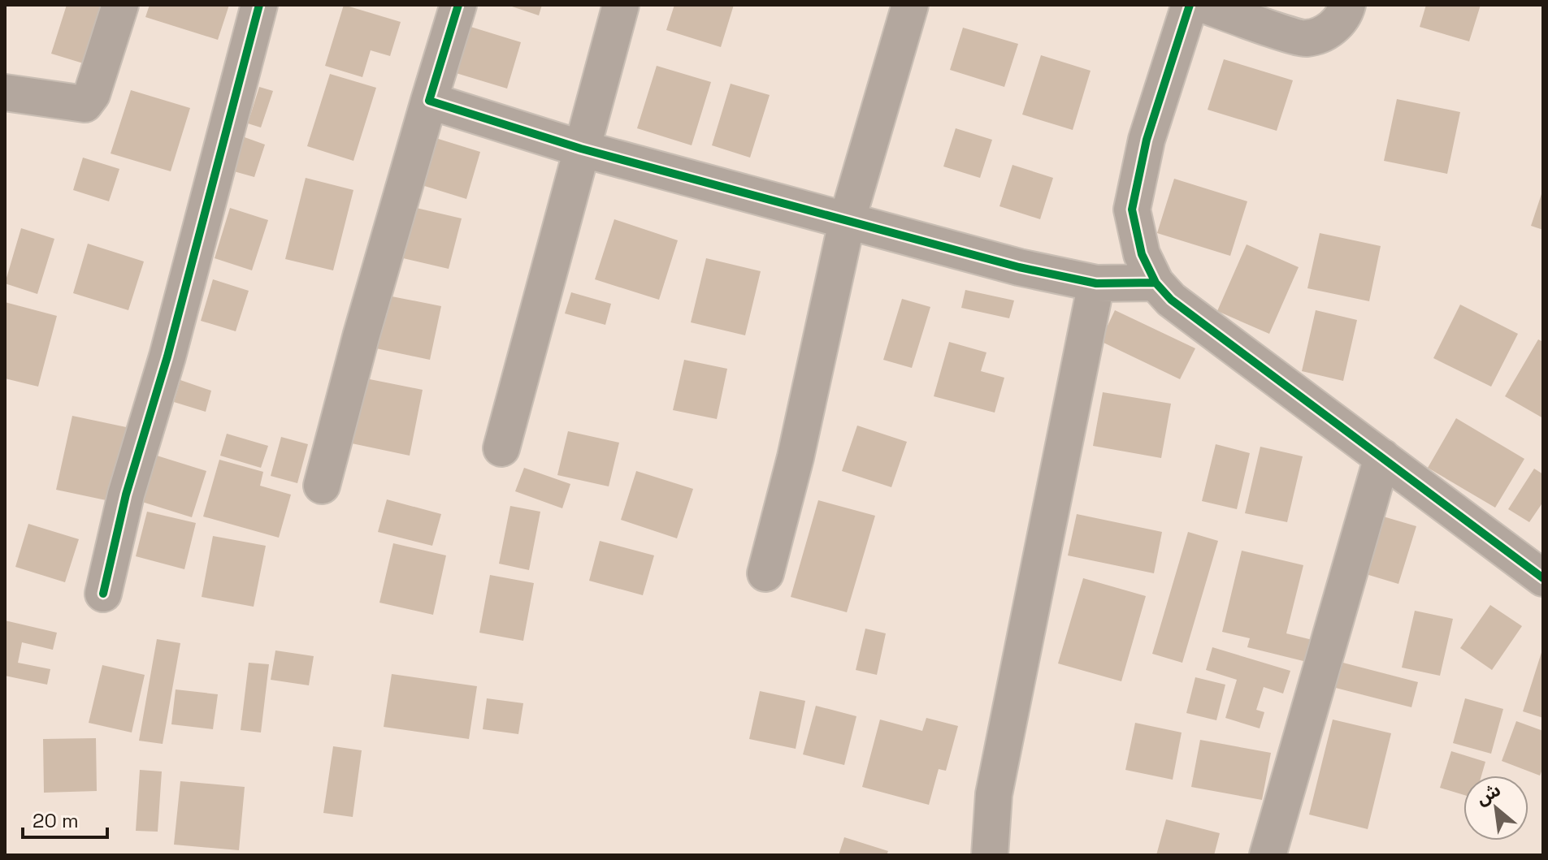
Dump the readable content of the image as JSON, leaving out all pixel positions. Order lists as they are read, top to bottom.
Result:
{
  "scale_bar": "20 m",
  "north": "top left"
}
